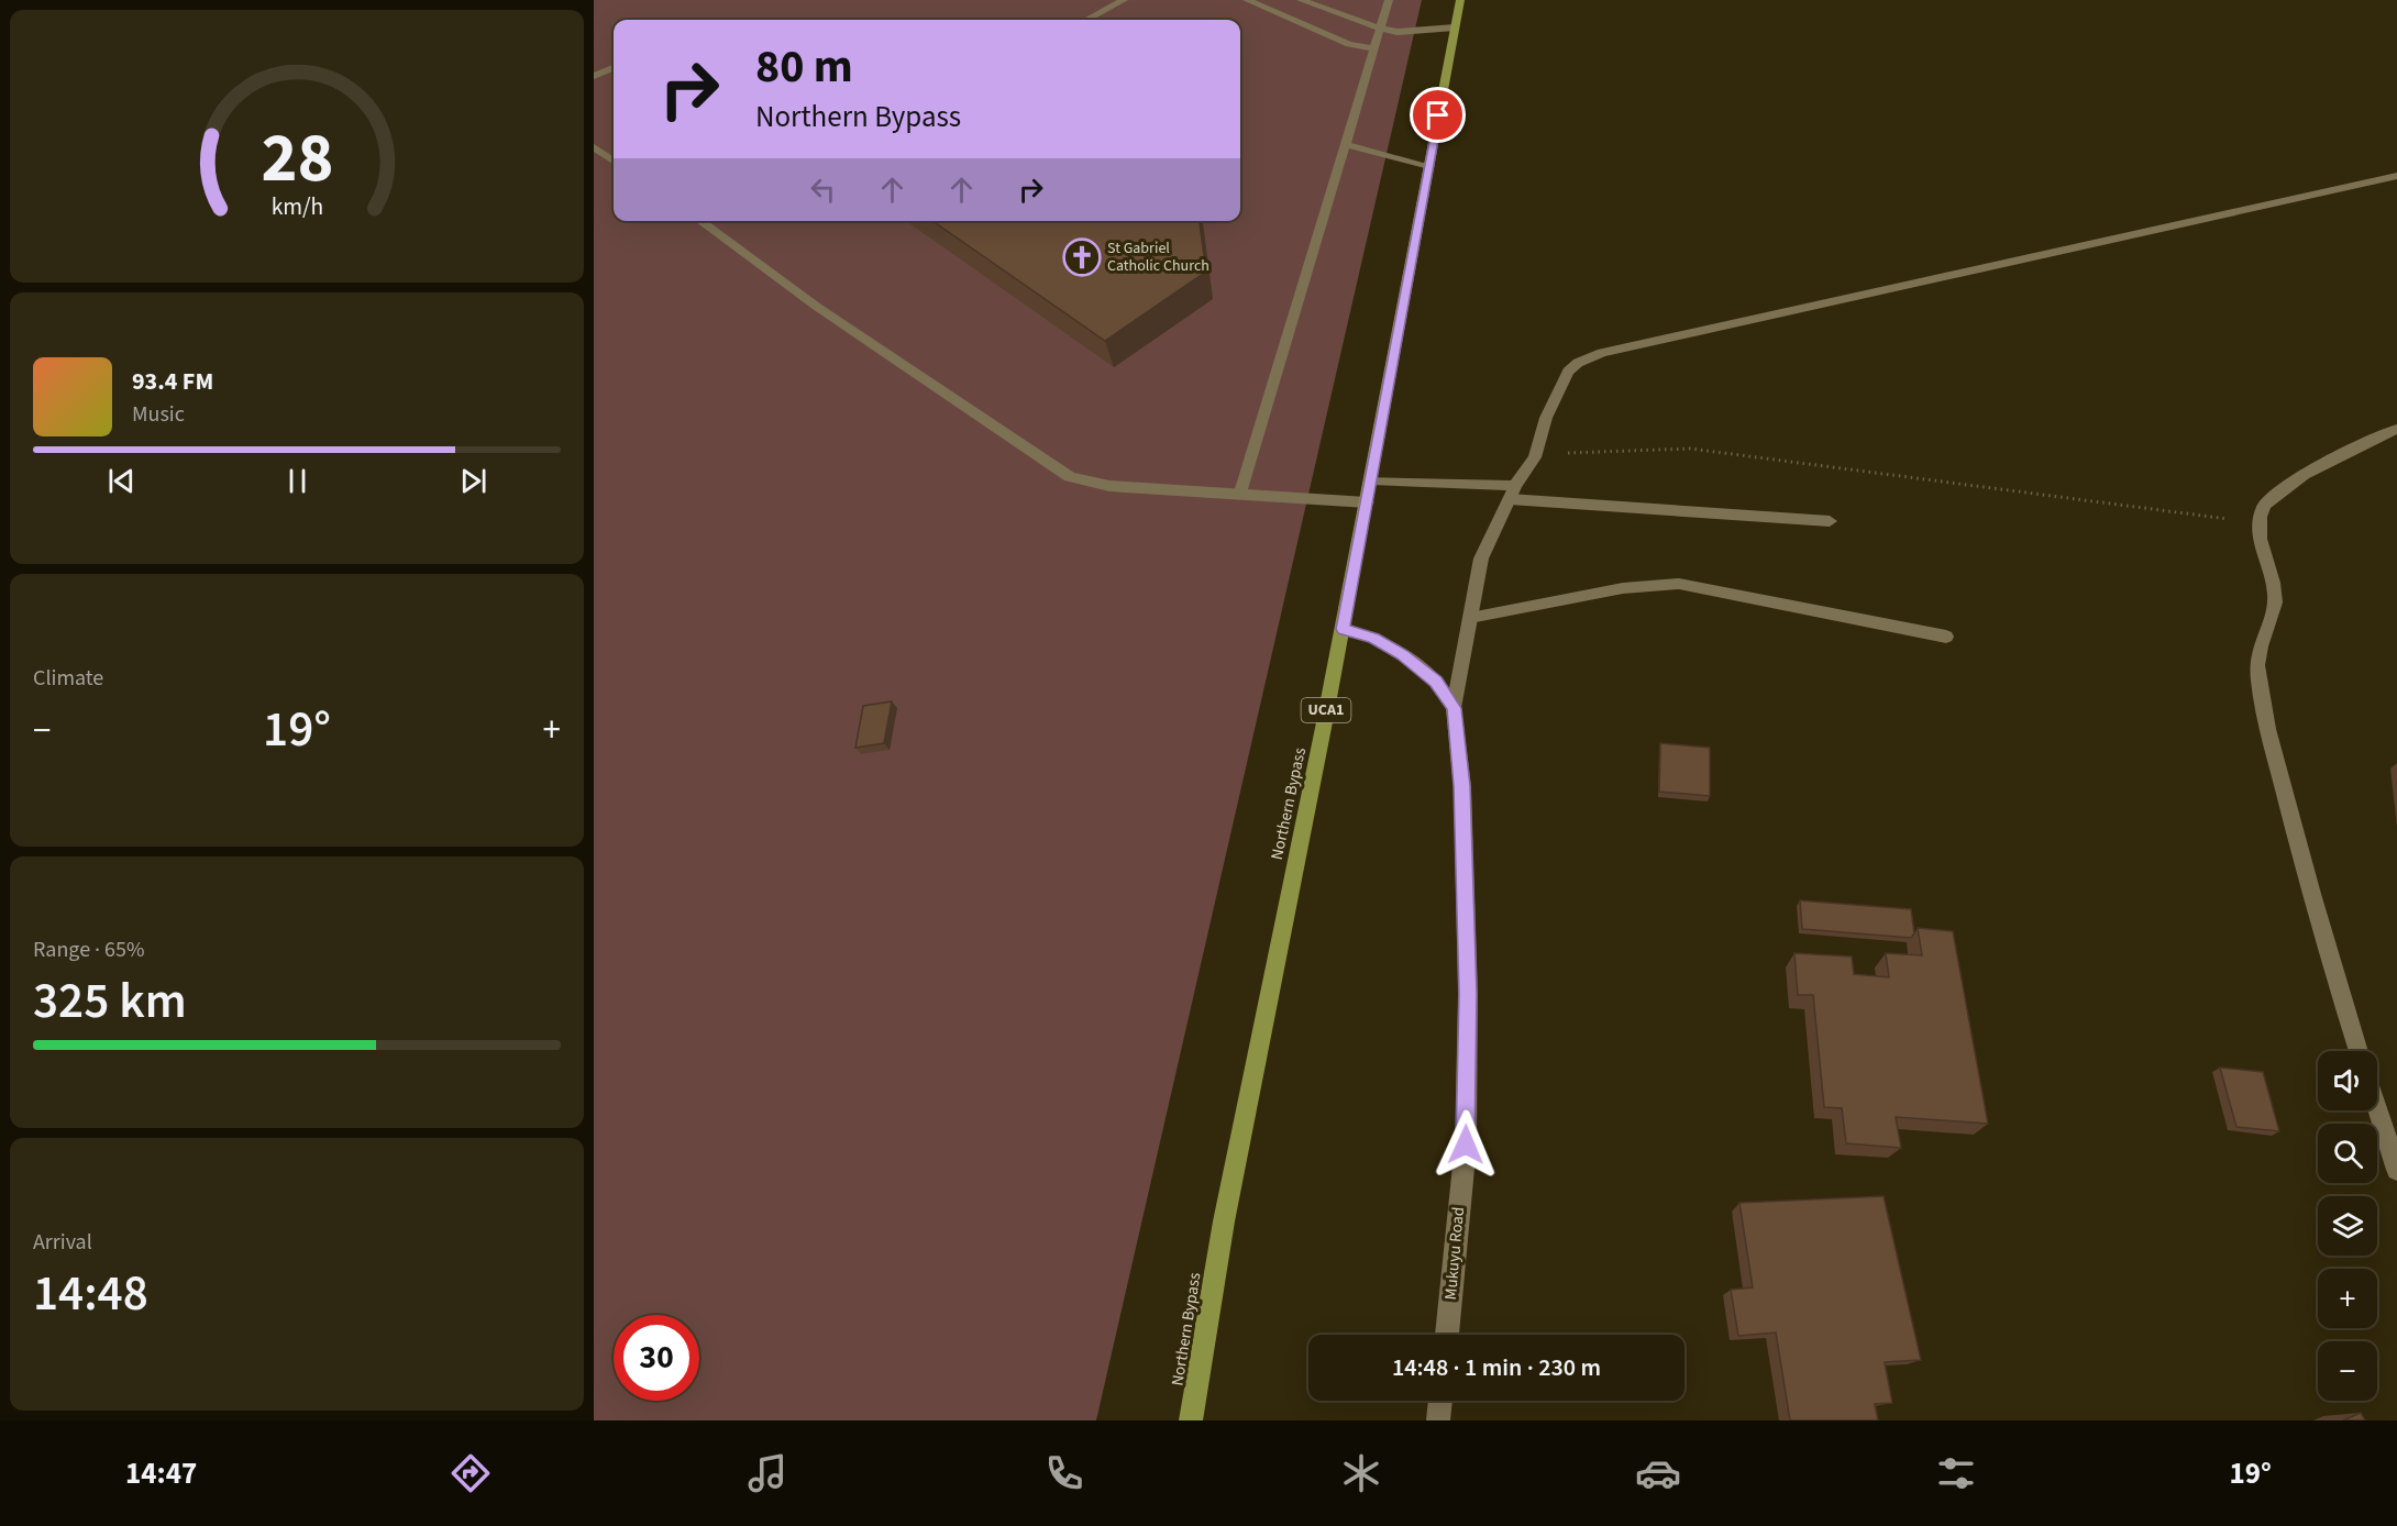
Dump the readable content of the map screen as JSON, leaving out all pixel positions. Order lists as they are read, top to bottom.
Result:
{
  "streets": {
    "main road": ["UCA1", "Northern Bypass"],
    "street": ["Mukuyu Road"]
  },
  "crossings": [
    ["Northern Bypass", "Mukuyu Road"]
  ],
  "places": {
    "church": ["St Gabriel Catholic Church"]
  },
  "page": {
    "turn": ["80 m", "Northern Bypass"],
    "song": ["93.4 FM", "Music"],
    "tile": [
      "Climate",
      ["Range · 65%", "325 km"],
      ["Arrival", "14:48"]
    ],
    "heat": ["−", "19°", "+"],
    "map_buttons": ["+", "−"],
    "limit": "30",
    "trip": "14:48 · 1 min · 230 m",
    "tabs": ["14:47", "19°"],
    "gauge": ["28", "km/h"]
  }
}
